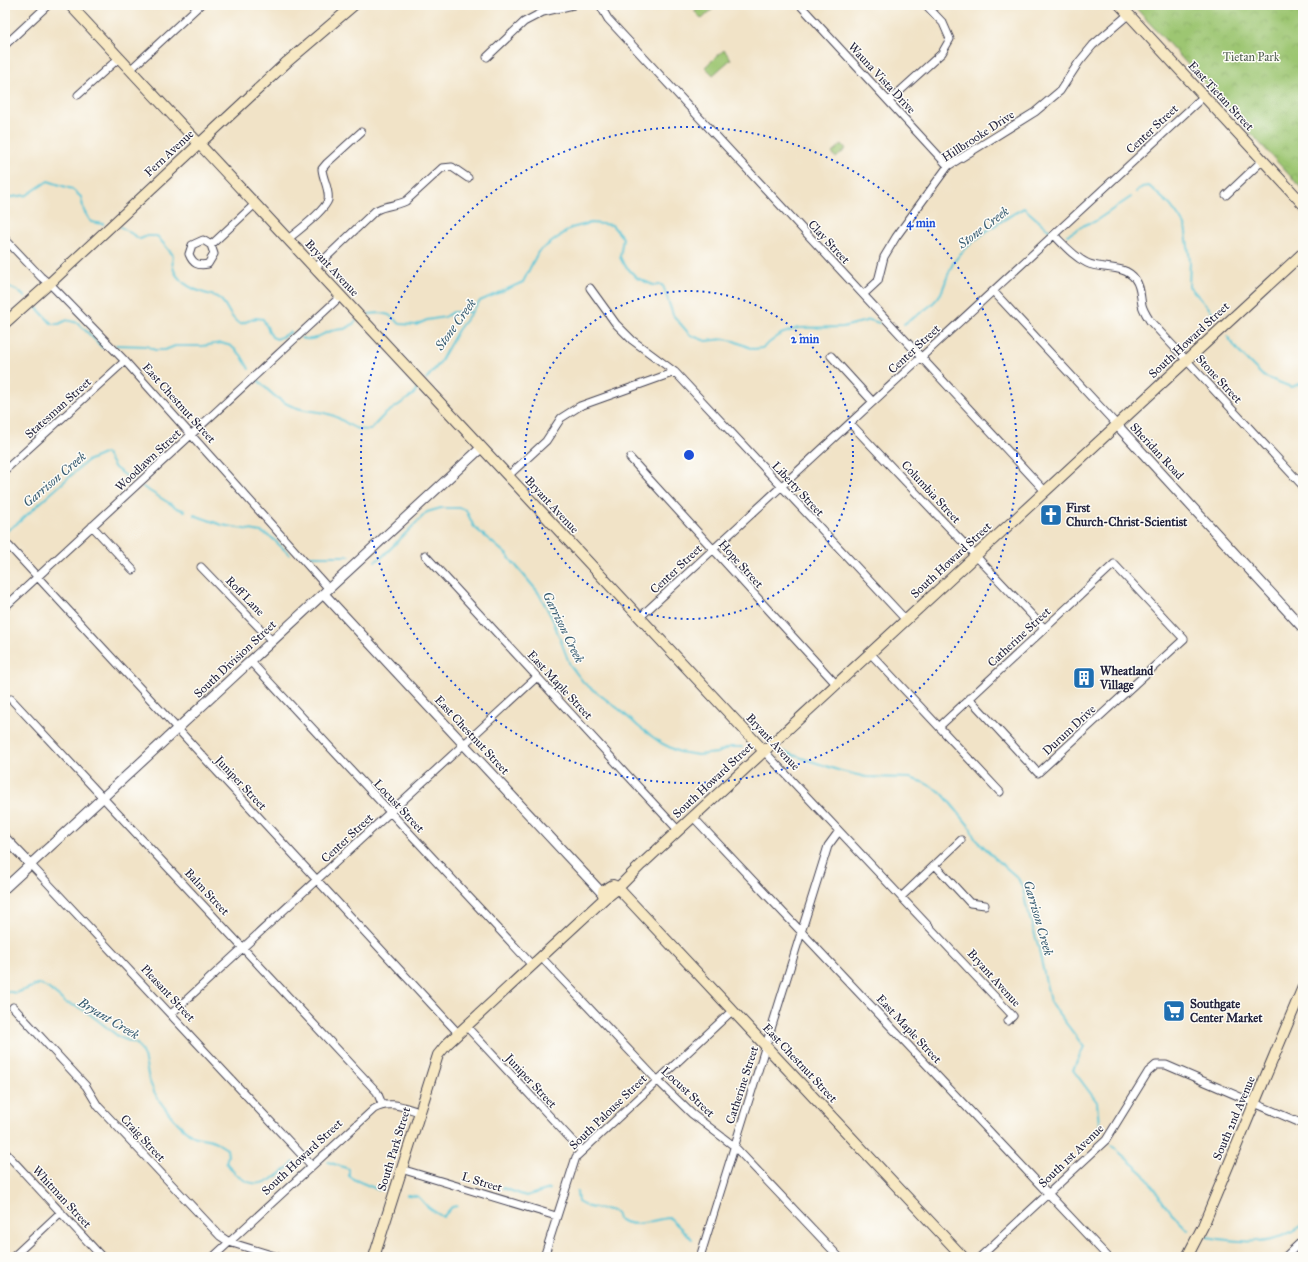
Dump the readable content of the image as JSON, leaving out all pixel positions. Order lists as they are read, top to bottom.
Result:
{
  "streets": {
    "main road": [
      "East Tietan Street",
      "Fern Avenue",
      "Bryant Avenue",
      "South Howard Street",
      "East Chestnut Street",
      "South 2nd Avenue",
      "South Park Street"
    ],
    "street": [
      "Wauna Vista Drive",
      "Center Street",
      "Hillbrooke Drive",
      "Clay Street",
      "Stone Street",
      "Statesman Street",
      "Sheridan Road",
      "Woodlawn Street",
      "Liberty Street",
      "Columbia Street",
      "Hope Street",
      "Roff Lane",
      "Catherine Street",
      "South Division Street",
      "East Maple Street",
      "Durum Drive",
      "Juniper Street",
      "Locust Street",
      "Balm Street",
      "Pleasant Street",
      "South Palouse Street",
      "Craig Street",
      "South 1st Avenue",
      "L Street",
      "Whitman Street"
    ]
  },
  "crossings": [
    ["Wauna Vista Drive", "Hillbrooke Drive"],
    ["East Tietan Street", "Center Street"],
    ["East Tietan Street", "Hillbrooke Drive"],
    ["Center Street", "Clay Street"],
    ["Center Street", "Bryant Avenue"],
    ["Center Street", "Stone Street"],
    ["Center Street", "East Chestnut Street"],
    ["Center Street", "Sheridan Road"],
    ["Center Street", "Liberty Street"],
    ["Center Street", "Columbia Street"],
    ["Center Street", "Hope Street"],
    ["Center Street", "East Maple Street"],
    ["Center Street", "Juniper Street"],
    ["Center Street", "Locust Street"],
    ["Center Street", "Balm Street"],
    ["Center Street", "Pleasant Street"],
    ["Hillbrooke Drive", "Clay Street"],
    ["Fern Avenue", "Bryant Avenue"],
    ["Fern Avenue", "East Chestnut Street"],
    ["Clay Street", "South Howard Street"],
    ["Bryant Avenue", "South Howard Street"],
    ["Bryant Avenue", "Woodlawn Street"],
    ["Bryant Avenue", "Catherine Street"],
    ["Bryant Avenue", "South Division Street"],
    ["South Howard Street", "Stone Street"],
    ["South Howard Street", "East Chestnut Street"],
    ["South Howard Street", "Sheridan Road"],
    ["South Howard Street", "Liberty Street"],
    ["South Howard Street", "Columbia Street"],
    ["South Howard Street", "Hope Street"],
    ["South Howard Street", "East Maple Street"],
    ["South Howard Street", "Balm Street"],
    ["South Howard Street", "Pleasant Street"],
    ["South Howard Street", "Craig Street"],
    ["East Chestnut Street", "Statesman Street"],
    ["East Chestnut Street", "Woodlawn Street"],
    ["East Chestnut Street", "Catherine Street"],
    ["East Chestnut Street", "South Division Street"],
    ["East Chestnut Street", "South Palouse Street"],
    ["Woodlawn Street", "Juniper Street"],
    ["Columbia Street", "Catherine Street"],
    ["Roff Lane", "South Division Street"],
    ["Catherine Street", "East Maple Street"],
    ["Catherine Street", "Durum Drive"],
    ["Catherine Street", "Locust Street"],
    ["South Division Street", "Juniper Street"],
    ["South Division Street", "Locust Street"],
    ["South Division Street", "Balm Street"],
    ["South Division Street", "Pleasant Street"],
    ["East Maple Street", "South 1st Avenue"],
    ["Juniper Street", "South Palouse Street"],
    ["Juniper Street", "South Park Street"],
    ["Locust Street", "South Palouse Street"],
    ["South Palouse Street", "L Street"],
    ["South 2nd Avenue", "South 1st Avenue"],
    ["South Park Street", "L Street"]
  ],
  "water": ["Stone Creek", "Garrison Creek", "Bryant Creek"],
  "parks": ["Tietan Park"],
  "places": {
    "church": ["First Church-Christ-Scientist"],
    "building": ["Wheatland Village"],
    "supermarket": ["Southgate Center Market"]
  },
  "rings": ["4 min", "2 min"]
}
